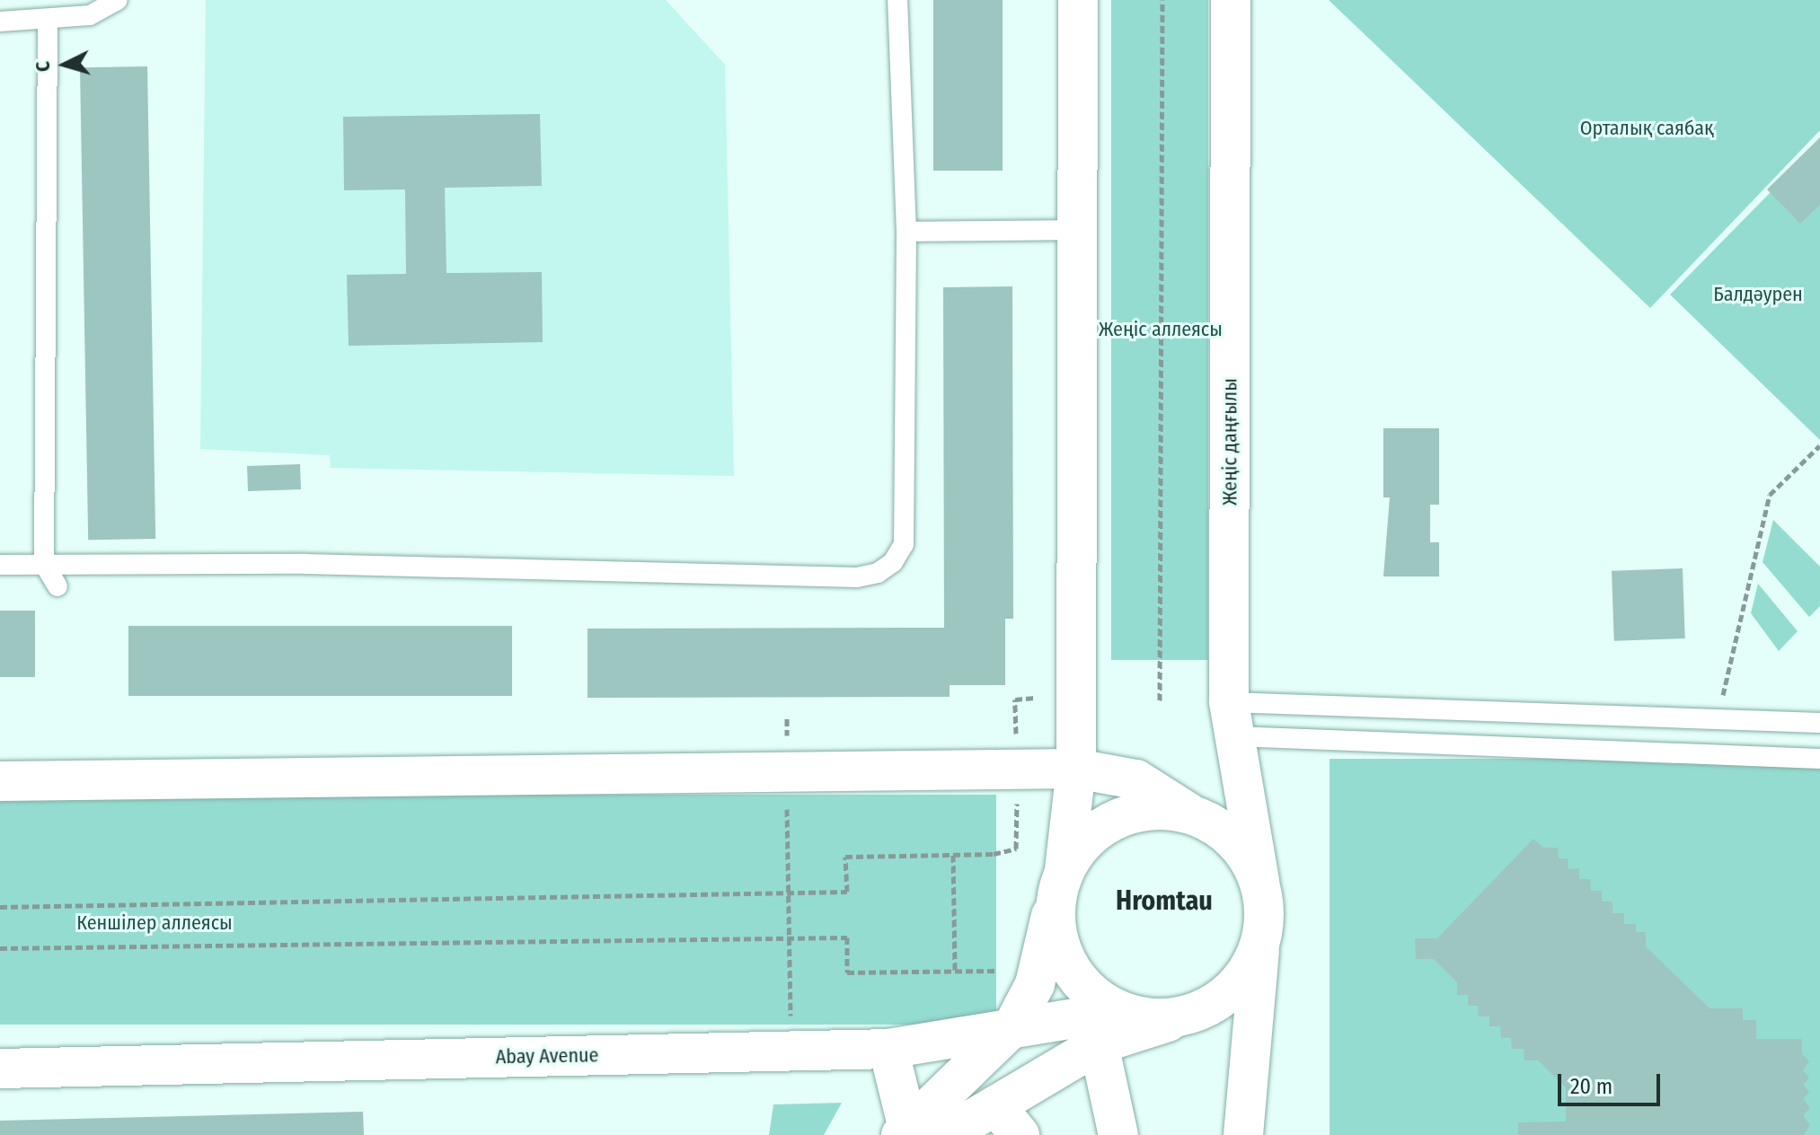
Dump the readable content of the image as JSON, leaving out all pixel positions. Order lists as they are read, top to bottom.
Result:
{
  "streets": {
    "street": ["Жеңіс даңғылы", "Abay Avenue"]
  },
  "districts": ["Hromtau"],
  "parks": [
    "Орталық саябақ",
    "Балдәурен",
    "Жеңіс аллеясы",
    "Кеншілер аллеясы"
  ],
  "scale_bar": "20 m",
  "north": "left"
}
